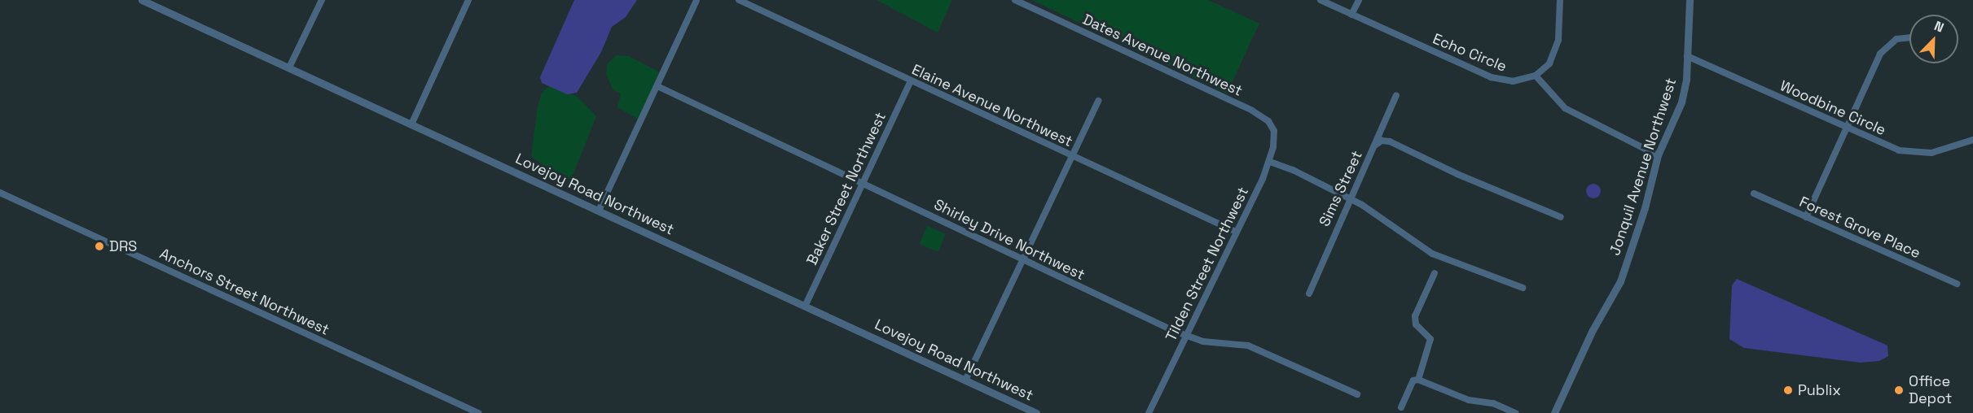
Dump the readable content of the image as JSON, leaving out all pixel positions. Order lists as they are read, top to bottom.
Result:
{
  "streets": {
    "street": [
      "Echo Circle",
      "Dates Avenue Northwest",
      "Elaine Avenue Northwest",
      "Woodbine Circle",
      "Jonquil Avenue Northwest",
      "Baker Street Northwest",
      "Sims Street",
      "Lovejoy Road Northwest",
      "Forest Grove Place",
      "Shirley Drive Northwest",
      "Tilden Street Northwest",
      "Anchors Street Northwest"
    ]
  },
  "crossings": [
    ["Dates Avenue Northwest", "Tilden Street Northwest"],
    ["Elaine Avenue Northwest", "Baker Street Northwest"],
    ["Elaine Avenue Northwest", "Tilden Street Northwest"],
    ["Woodbine Circle", "Jonquil Avenue Northwest"],
    ["Baker Street Northwest", "Lovejoy Road Northwest"],
    ["Baker Street Northwest", "Shirley Drive Northwest"],
    ["Shirley Drive Northwest", "Tilden Street Northwest"]
  ],
  "places": ["DRS", "Publix", "Office Depot"],
  "north": "top right"
}
